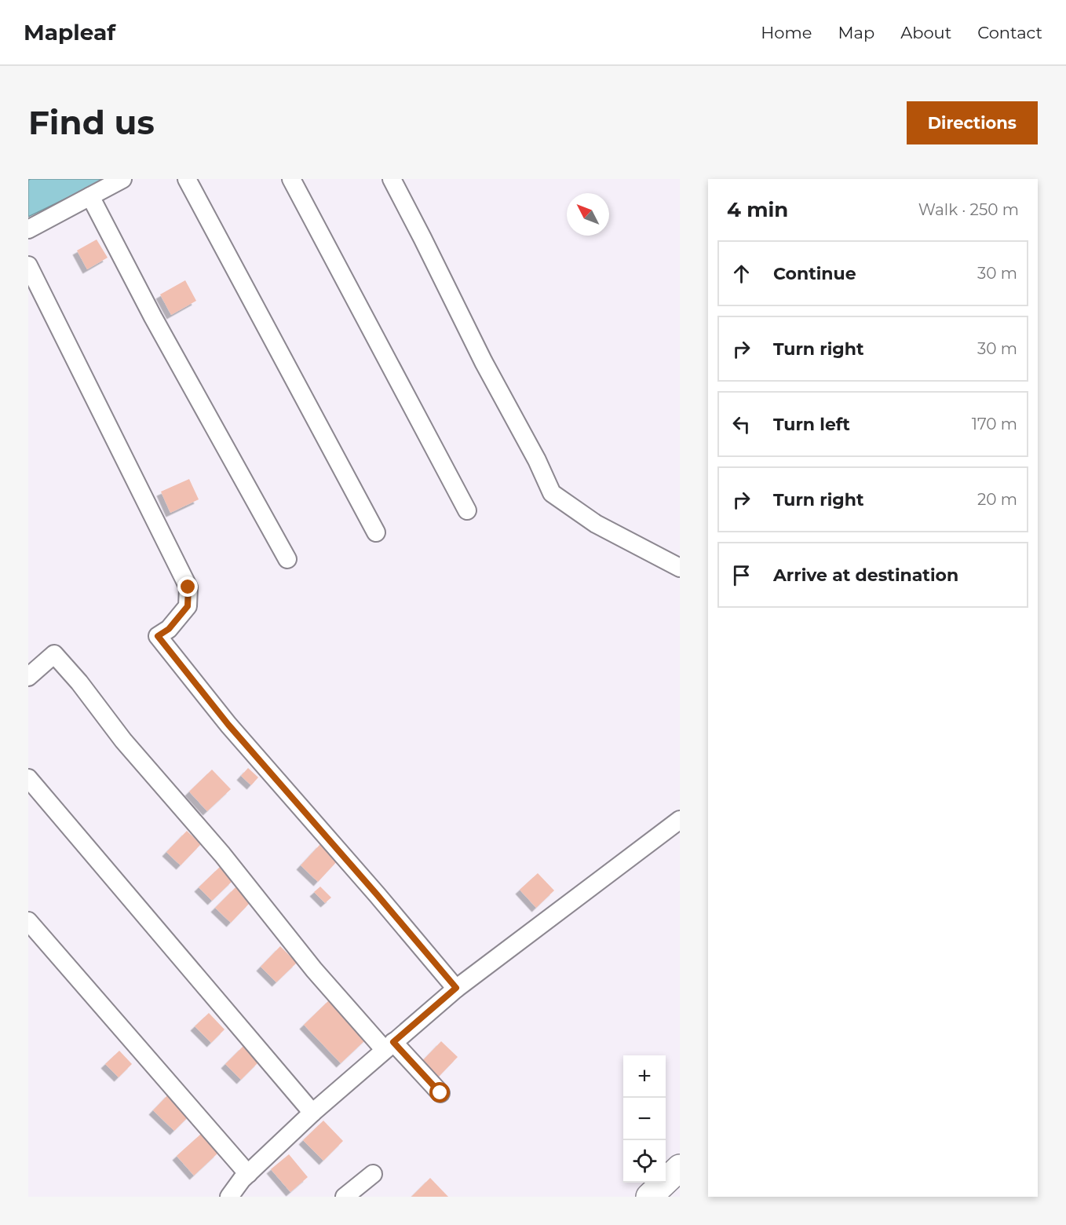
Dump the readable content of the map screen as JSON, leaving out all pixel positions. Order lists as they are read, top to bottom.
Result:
{
  "north": "top left",
  "page": {
    "header": "Mapleaf",
    "nav": [
      "Home",
      "Map",
      "About",
      "Contact"
    ],
    "buttons": "Directions",
    "title": "Find us",
    "heading": ["4 min", "Walk · 250 m"],
    "list": [
      ["Continue", "30 m"],
      ["Turn right", "30 m"],
      ["Turn left", "170 m"],
      ["Turn right", "20 m"],
      "Arrive at destination"
    ],
    "map_buttons": ["+", "−"]
  }
}
